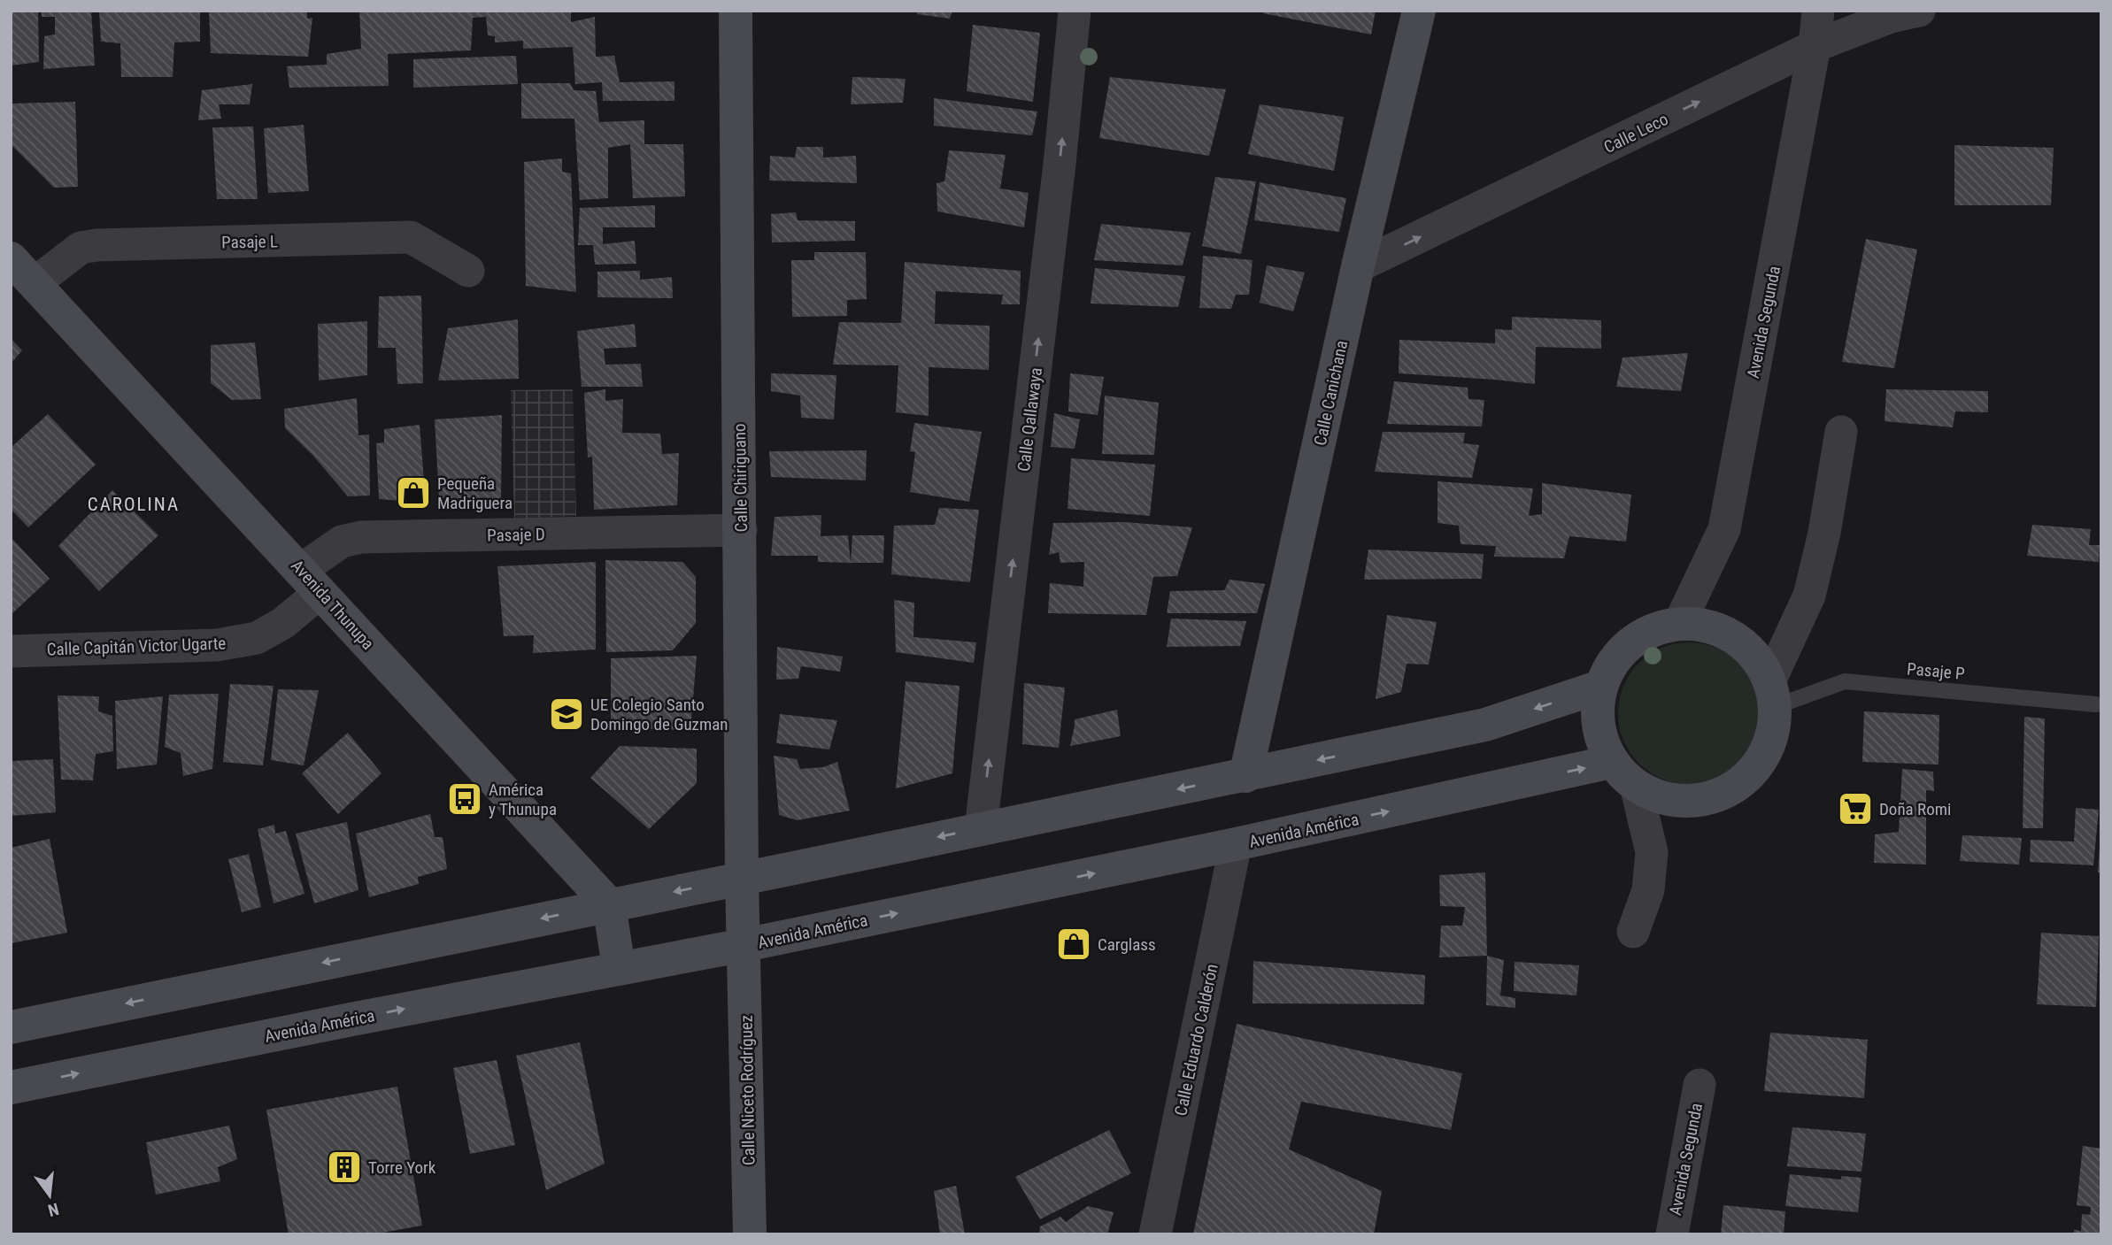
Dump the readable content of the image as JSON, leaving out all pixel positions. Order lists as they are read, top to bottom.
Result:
{
  "streets": {
    "main road": [
      "Calle Canichana",
      "Calle Chiriguano",
      "Avenida Thunupa",
      "Avenida América",
      "Calle Niceto Rodríguez"
    ],
    "street": [
      "Calle Leco",
      "Pasaje L",
      "Avenida Segunda",
      "Calle Qallawaya",
      "Pasaje D",
      "Calle Capitán Victor Ugarte",
      "Calle Eduardo Calderón"
    ],
    "lane": ["Pasaje P"]
  },
  "crossings": [
    ["Calle Leco", "Avenida Segunda"],
    ["Calle Leco", "Calle Canichana"],
    ["Pasaje L", "Avenida Thunupa"],
    ["Avenida Segunda", "Pasaje P"],
    ["Avenida Segunda", "Avenida América"],
    ["Calle Chiriguano", "Pasaje D"],
    ["Calle Chiriguano", "Avenida América"],
    ["Calle Chiriguano", "Calle Niceto Rodríguez"],
    ["Pasaje D", "Avenida Thunupa"],
    ["Pasaje D", "Calle Capitán Victor Ugarte"],
    ["Avenida Thunupa", "Calle Capitán Victor Ugarte"],
    ["Pasaje P", "Avenida América"],
    ["Avenida América", "Calle Eduardo Calderón"],
    ["Avenida América", "Calle Niceto Rodríguez"]
  ],
  "one_way": ["Calle Leco", "Calle Qallawaya"],
  "districts": ["CAROLINA"],
  "places": {
    "shop": ["Pequeña Madriguera", "Carglass"],
    "school or university": ["UE Colegio Santo Domingo de Guzman"],
    "bus stop": ["América y Thunupa"],
    "supermarket": ["Doña Romi"],
    "building": ["Torre York"]
  },
  "north": "bottom"
}
